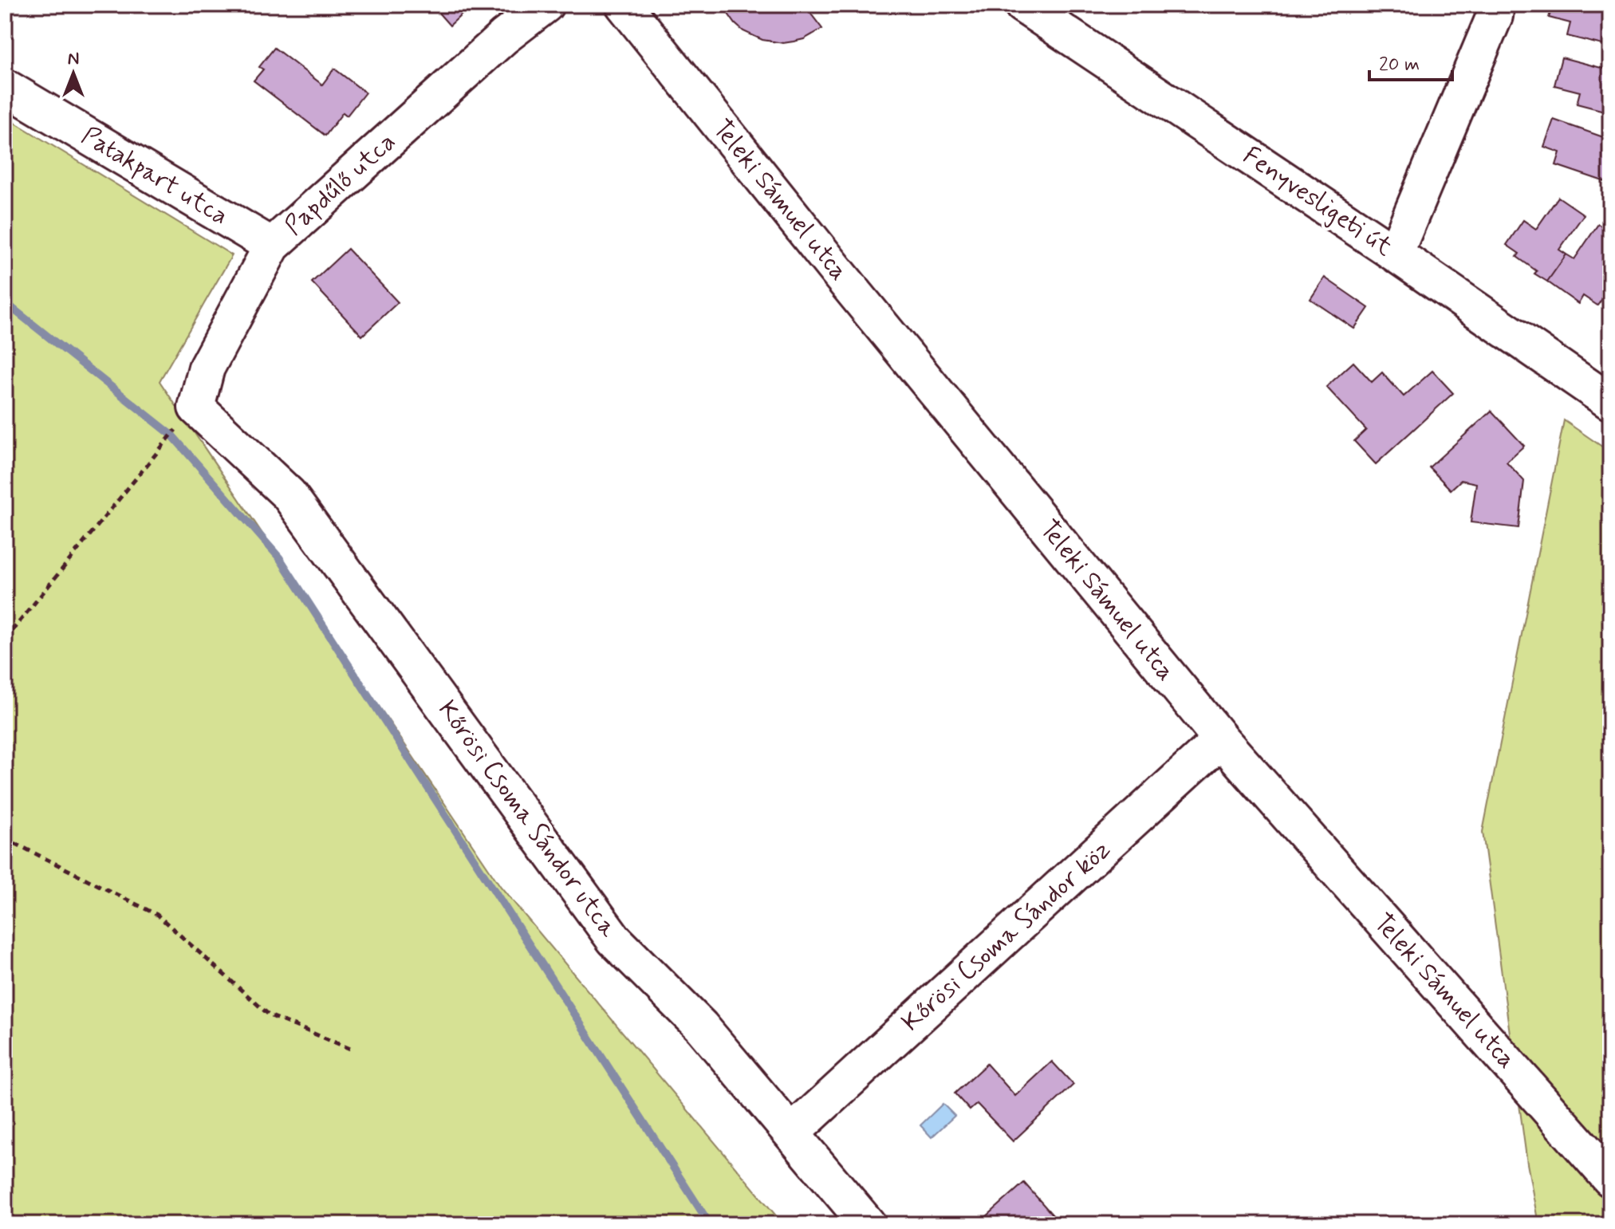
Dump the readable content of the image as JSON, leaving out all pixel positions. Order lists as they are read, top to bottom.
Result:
{
  "streets": {
    "street": [
      "Patakpart utca",
      "Papdűlő utca",
      "Teleki Sámuel utca",
      "Fenyvesligeti út",
      "Kőrösi Csoma Sándor utca",
      "Kőrösi Csoma Sándor köz"
    ]
  },
  "crossings": [
    ["Patakpart utca", "Papdűlő utca"],
    ["Papdűlő utca", "Kőrösi Csoma Sándor utca"],
    ["Teleki Sámuel utca", "Kőrösi Csoma Sándor köz"],
    ["Kőrösi Csoma Sándor utca", "Kőrösi Csoma Sándor köz"]
  ],
  "scale_bar": "20 m",
  "north": "top"
}
